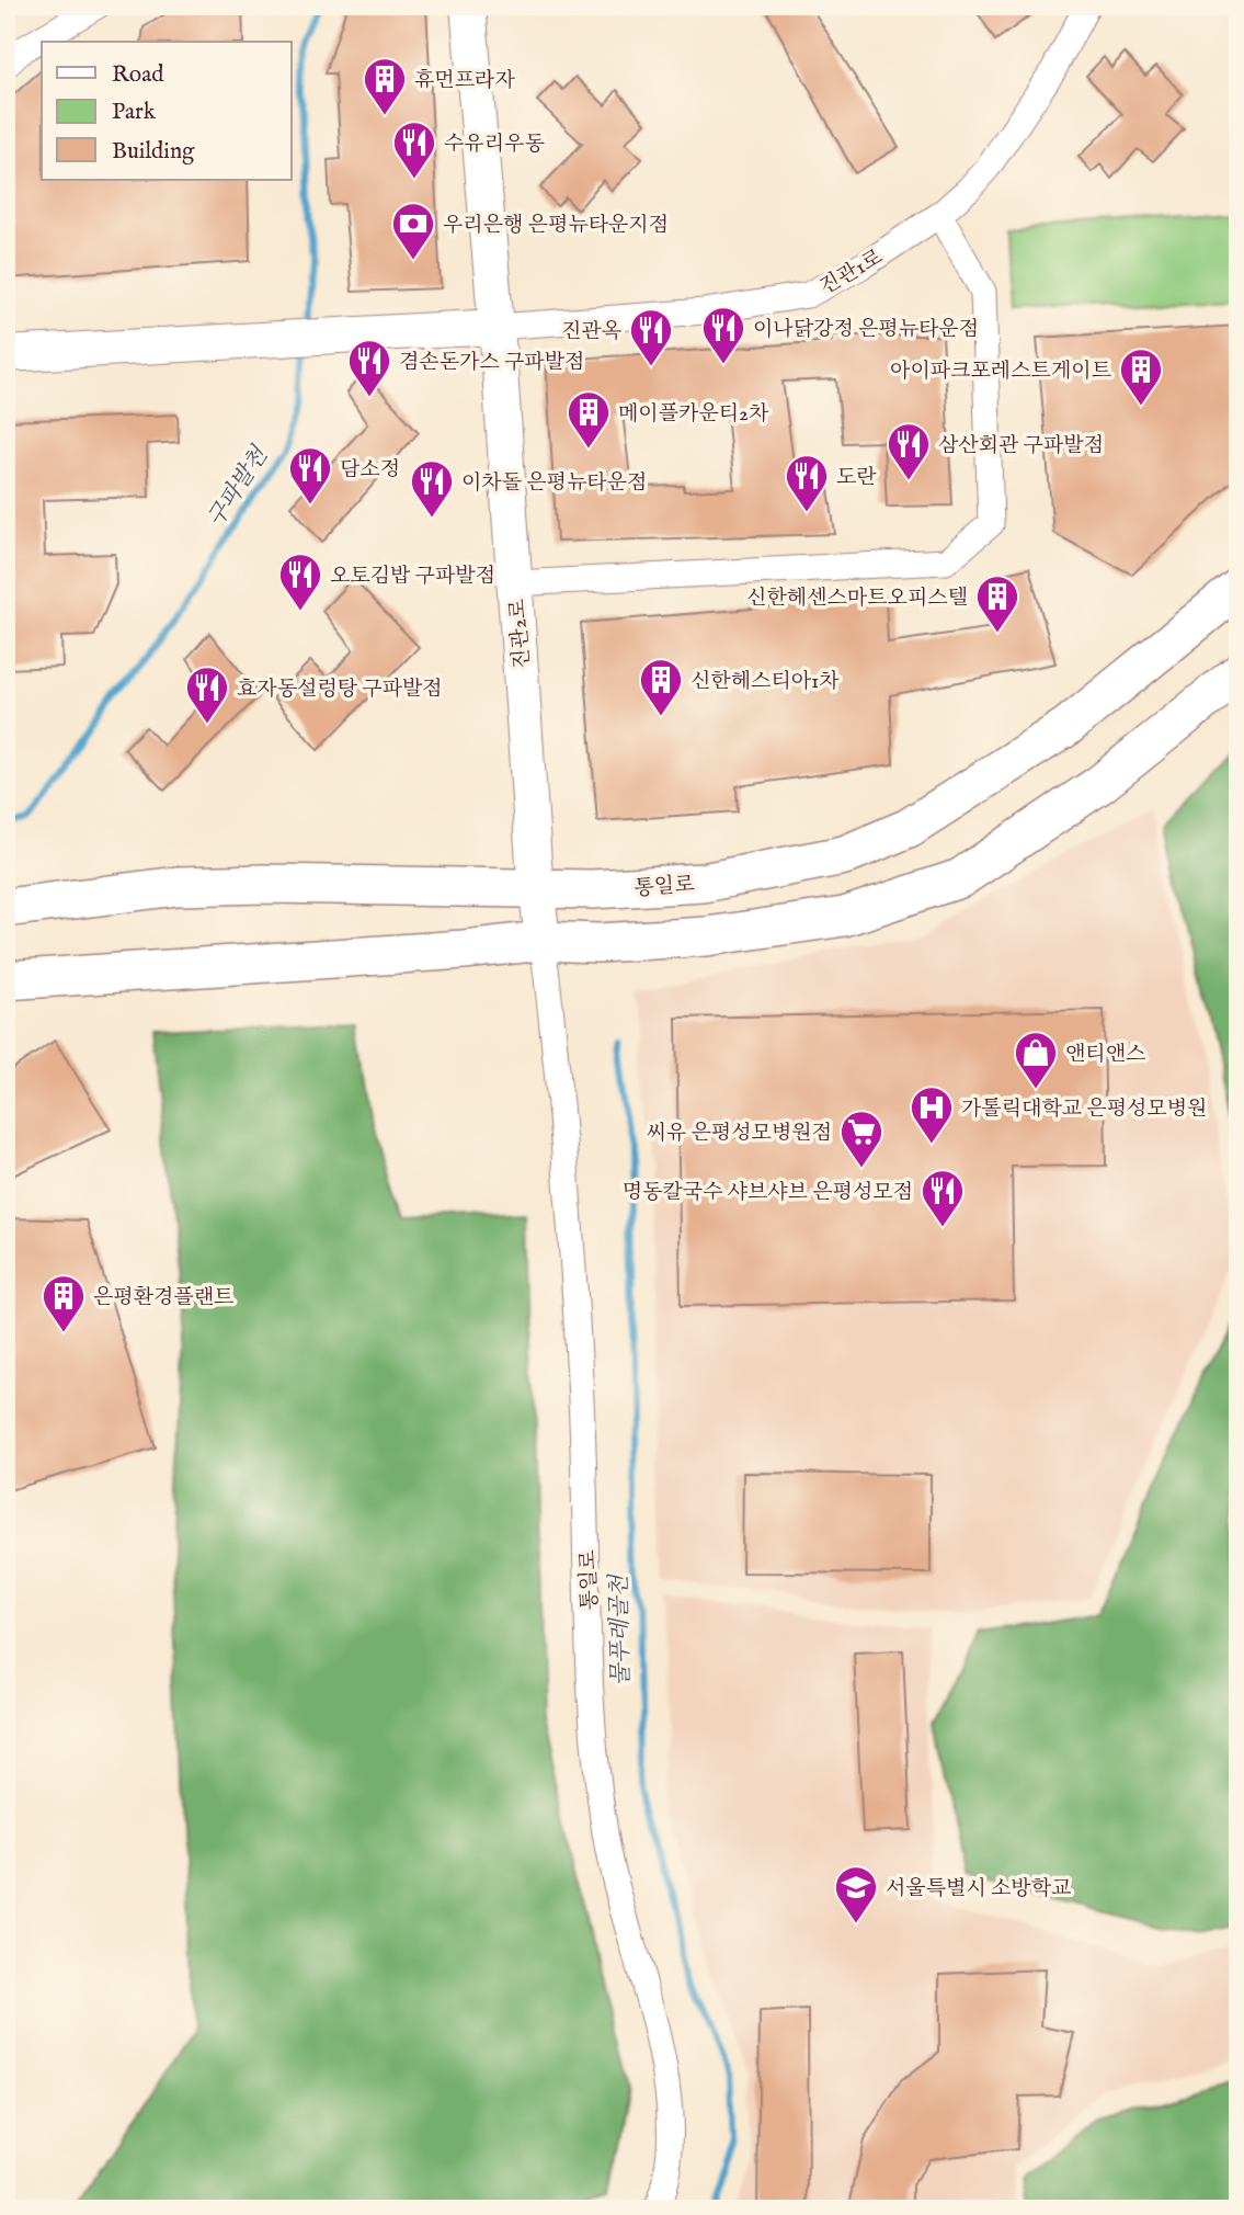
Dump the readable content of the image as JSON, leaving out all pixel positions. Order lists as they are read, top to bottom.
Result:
{
  "streets": {
    "main road": ["통일로"],
    "street": ["진관1로", "진관2로"]
  },
  "crossings": [
    ["진관1로", "진관2로"],
    ["진관2로", "통일로"]
  ],
  "water": ["구파발천", "물푸레골천"],
  "places": {
    "building": [
      "휴먼프라자",
      "아이파크포레스트게이트",
      "메이플카운티2차",
      "신한헤센스마트오피스텔",
      "신한헤스티아1차",
      "은평환경플랜트"
    ],
    "restaurant": [
      "수유리우동",
      "이나닭강정 은평뉴타운점",
      "진관옥",
      "겸손돈가스 구파발점",
      "삼산회관 구파발점",
      "담소정",
      "도란",
      "이차돌 은평뉴타운점",
      "오토김밥 구파발점",
      "효자동설렁탕 구파발점",
      "명동칼국수 샤브샤브 은평성모점"
    ],
    "bank": ["우리은행 은평뉴타운지점"],
    "shop": ["앤티앤스"],
    "hospital": ["가톨릭대학교 은평성모병원"],
    "supermarket": ["씨유 은평성모병원점"],
    "school or university": ["서울특별시 소방학교"]
  },
  "legend": ["Road", "Park", "Building"]
}
